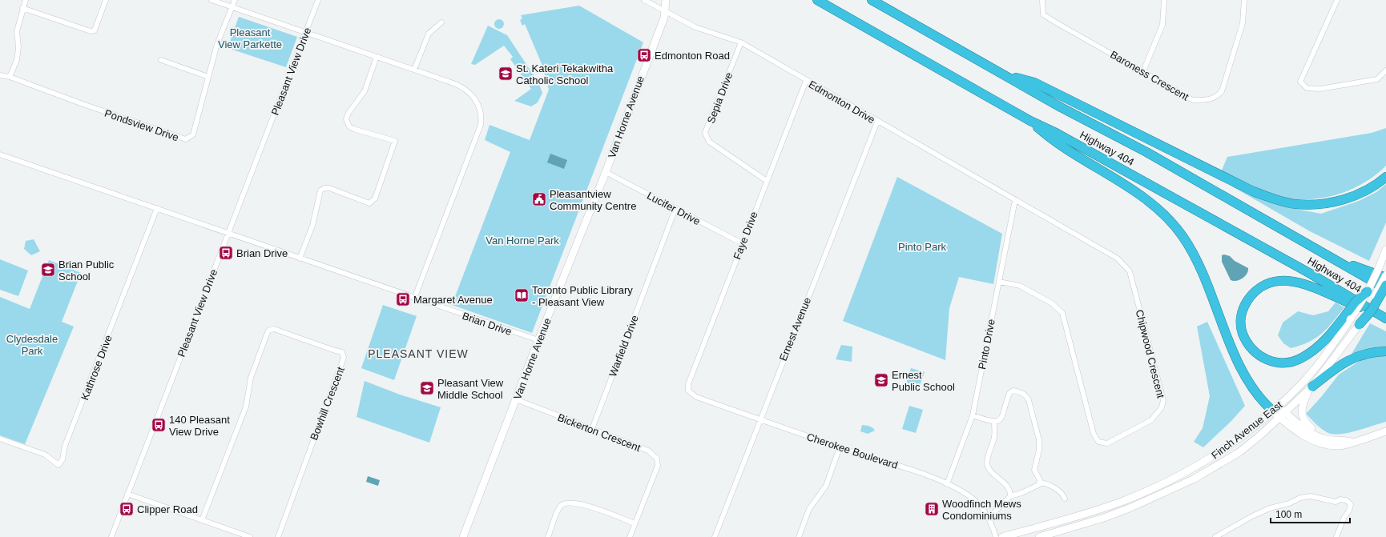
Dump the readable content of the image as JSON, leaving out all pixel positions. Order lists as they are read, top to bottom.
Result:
{
  "streets": {
    "highway": ["Highway 404"],
    "main road": ["Van Horne Avenue", "Finch Avenue East"],
    "street": [
      "Pleasant View Drive",
      "Baroness Crescent",
      "Sepia Drive",
      "Edmonton Drive",
      "Pondsview Drive",
      "Lucifer Drive",
      "Faye Drive",
      "Brian Drive",
      "Ernest Avenue",
      "Pinto Drive",
      "Warfield Drive",
      "Chipwood Crescent",
      "Kathrose Drive",
      "Bowhill Crescent",
      "Bickerton Crescent",
      "Cherokee Boulevard"
    ]
  },
  "crossings": [
    ["Pleasant View Drive", "Brian Drive"],
    ["Sepia Drive", "Edmonton Drive"],
    ["Sepia Drive", "Faye Drive"],
    ["Edmonton Drive", "Van Horne Avenue"],
    ["Edmonton Drive", "Faye Drive"],
    ["Edmonton Drive", "Ernest Avenue"],
    ["Edmonton Drive", "Pinto Drive"],
    ["Edmonton Drive", "Chipwood Crescent"],
    ["Van Horne Avenue", "Lucifer Drive"],
    ["Van Horne Avenue", "Brian Drive"],
    ["Van Horne Avenue", "Bickerton Crescent"],
    ["Lucifer Drive", "Faye Drive"],
    ["Lucifer Drive", "Warfield Drive"],
    ["Faye Drive", "Cherokee Boulevard"],
    ["Brian Drive", "Kathrose Drive"],
    ["Ernest Avenue", "Cherokee Boulevard"],
    ["Pinto Drive", "Chipwood Crescent"],
    ["Pinto Drive", "Cherokee Boulevard"],
    ["Warfield Drive", "Bickerton Crescent"]
  ],
  "districts": ["PLEASANT VIEW"],
  "parks": [
    "Pleasant View Parkette",
    "Van Horne Park",
    "Pinto Park",
    "Clydesdale Park"
  ],
  "places": {
    "bus stop": [
      "Edmonton Road",
      "Brian Drive",
      "Margaret Avenue",
      "140 Pleasant View Drive",
      "Clipper Road"
    ],
    "school or university": [
      "St. Kateri Tekakwitha Catholic School",
      "Brian Public School",
      "Ernest Public School",
      "Pleasant View Middle School"
    ],
    "public building": ["Pleasantview Community Centre"],
    "library": ["Toronto Public Library - Pleasant View"],
    "building": ["Woodfinch Mews Condominiums"]
  },
  "scale_bar": "100 m"
}
